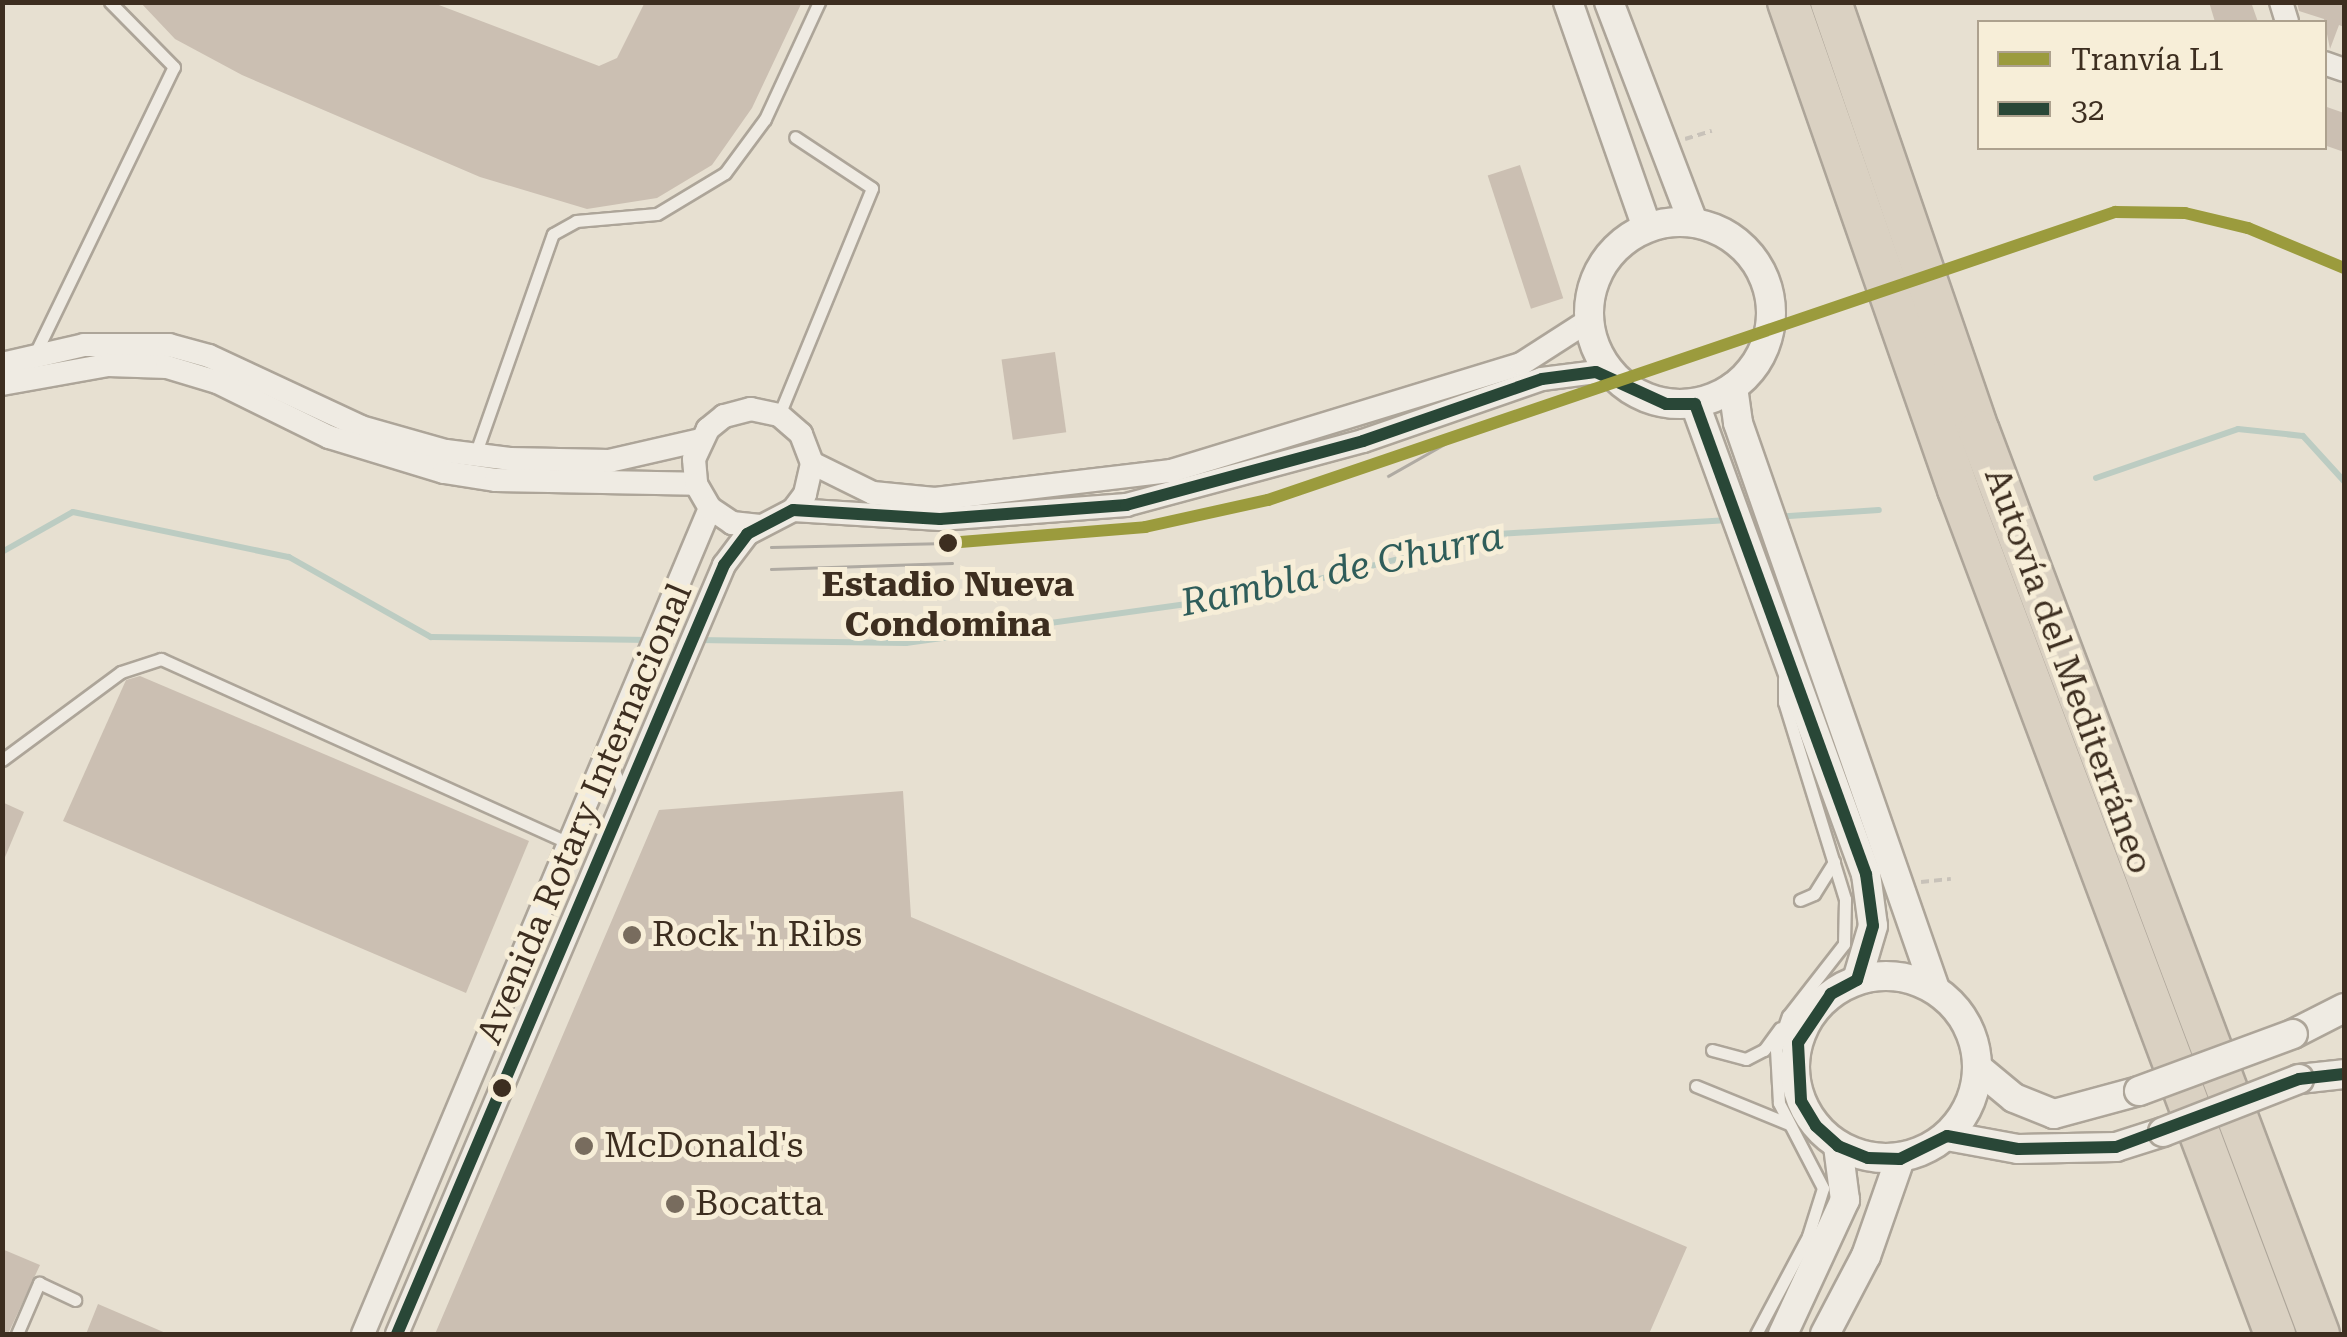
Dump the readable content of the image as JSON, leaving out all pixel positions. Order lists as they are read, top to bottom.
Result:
{
  "streets": {
    "highway": ["Autovía del Mediterráneo"],
    "street": ["Avenida Rotary Internacional"]
  },
  "water": ["Rambla de Churra"],
  "places": [
    "Estadio Nueva Condomina",
    "Rock 'n Ribs",
    "McDonald's",
    "Bocatta"
  ],
  "lines": ["tram line L1", "transit line 32"],
  "legend": ["Tranvía L1", "32"]
}
